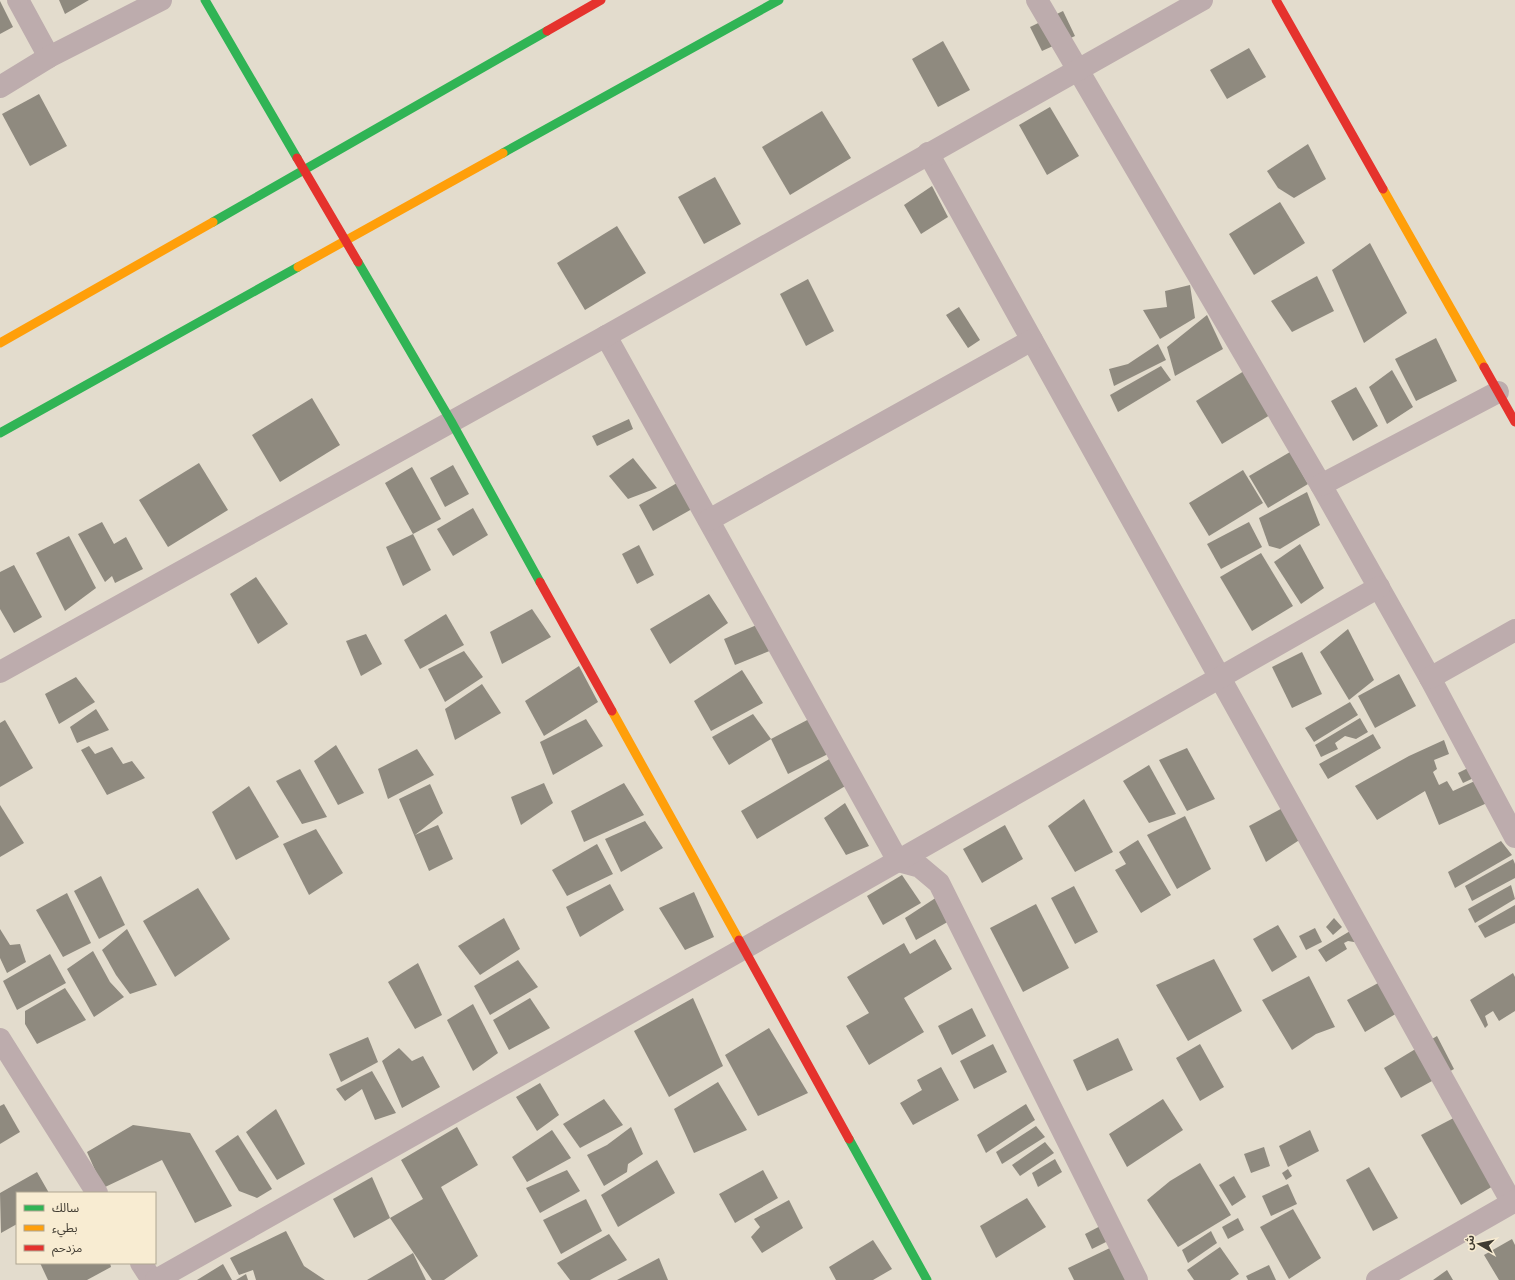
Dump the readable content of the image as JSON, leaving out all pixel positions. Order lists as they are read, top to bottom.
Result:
{
  "legend": ["سالك", "بطيء", "مزدحم"],
  "north": "left"
}
